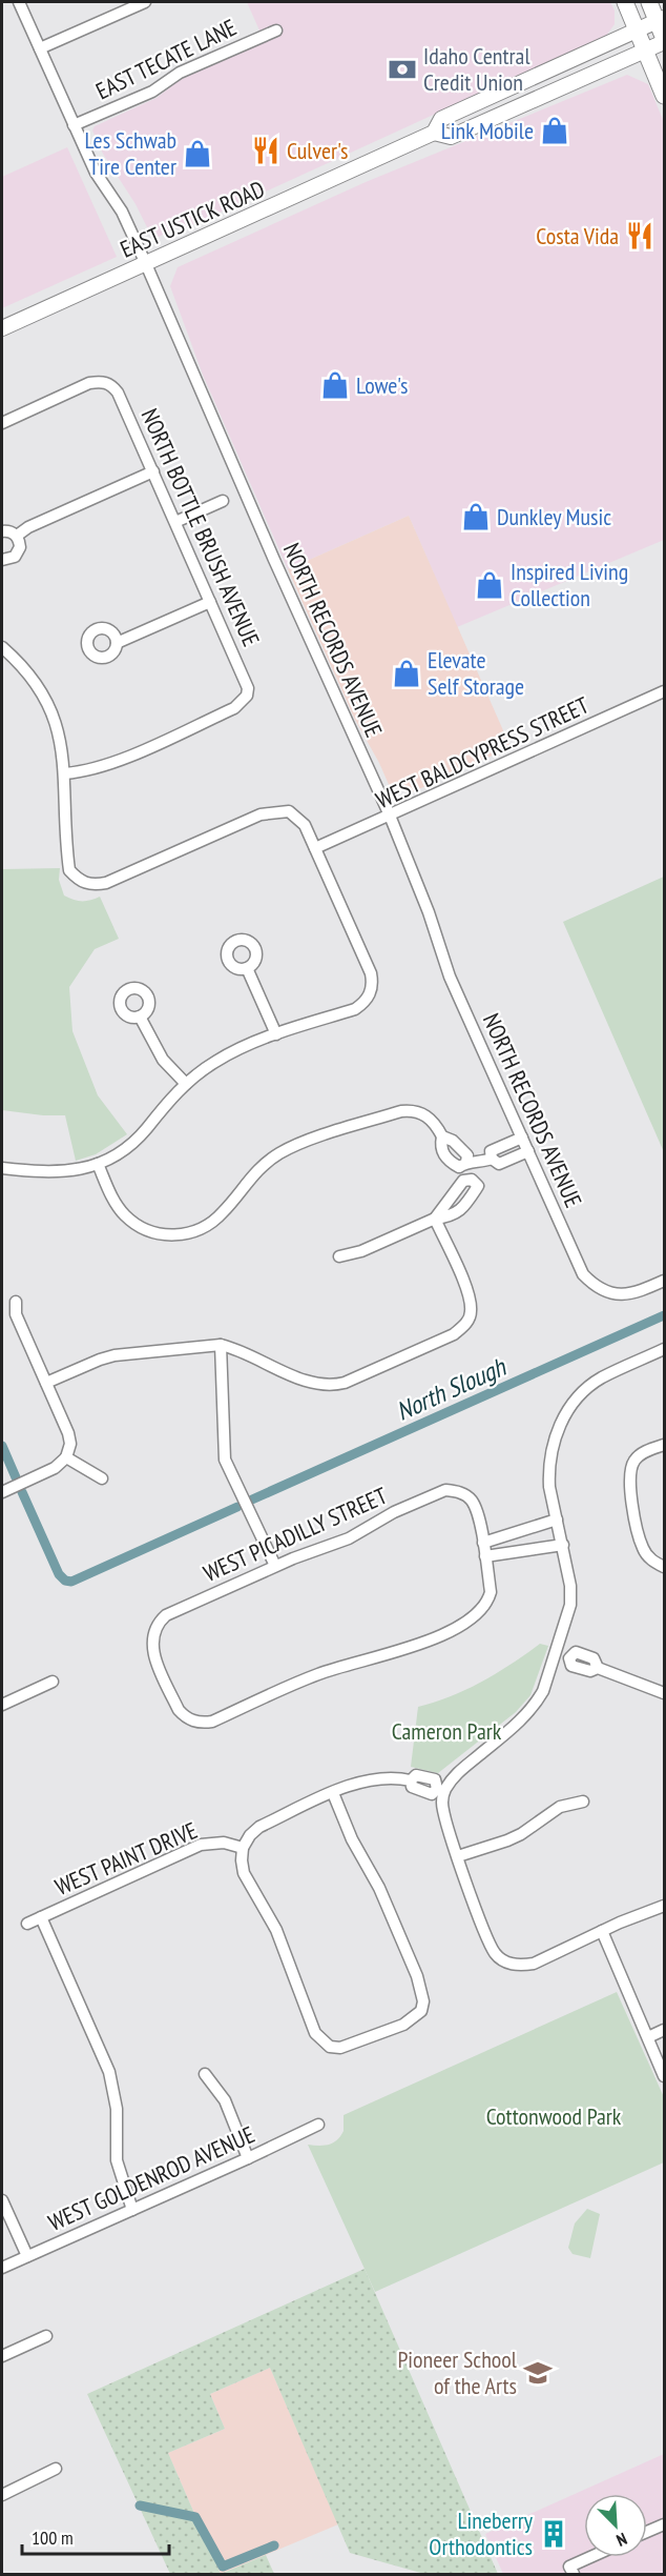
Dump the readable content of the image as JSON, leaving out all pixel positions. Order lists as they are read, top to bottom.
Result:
{
  "streets": {
    "main road": ["EAST USTICK ROAD"],
    "street": [
      "EAST TECATE LANE",
      "NORTH BOTTLE BRUSH AVENUE",
      "NORTH RECORDS AVENUE",
      "WEST BALDCYPRESS STREET",
      "WEST PICADILLY STREET",
      "WEST PAINT DRIVE",
      "WEST GOLDENROD AVENUE"
    ]
  },
  "crossings": [
    ["EAST TECATE LANE", "NORTH RECORDS AVENUE"],
    ["EAST USTICK ROAD", "NORTH RECORDS AVENUE"],
    ["NORTH RECORDS AVENUE", "WEST BALDCYPRESS STREET"]
  ],
  "water": ["North Slough"],
  "parks": ["Cameron Park", "Cottonwood Park"],
  "places": {
    "bank": ["Idaho Central Credit Union"],
    "shop": [
      "Link Mobile",
      "Les Schwab Tire Center",
      "Lowe's",
      "Dunkley Music",
      "Inspired Living Collection",
      "Elevate Self Storage"
    ],
    "restaurant": ["Culver's", "Costa Vida"],
    "school or university": ["Pioneer School of the Arts"],
    "building": ["Lineberry Orthodontics"]
  },
  "scale_bar": "100 m",
  "north": "bottom right"
}
